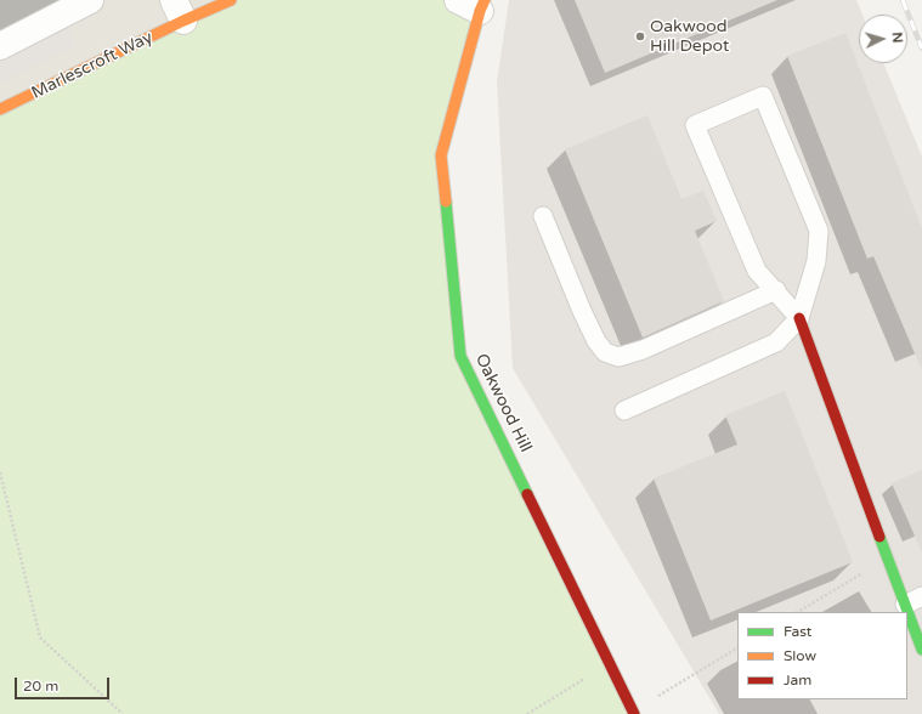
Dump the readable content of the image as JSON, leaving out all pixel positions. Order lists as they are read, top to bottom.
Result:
{
  "streets": {
    "street": ["Marlescroft Way", "Oakwood Hill"]
  },
  "places": ["Oakwood Hill Depot"],
  "legend": ["Fast", "Slow", "Jam"],
  "scale_bar": "20 m",
  "north": "right"
}
